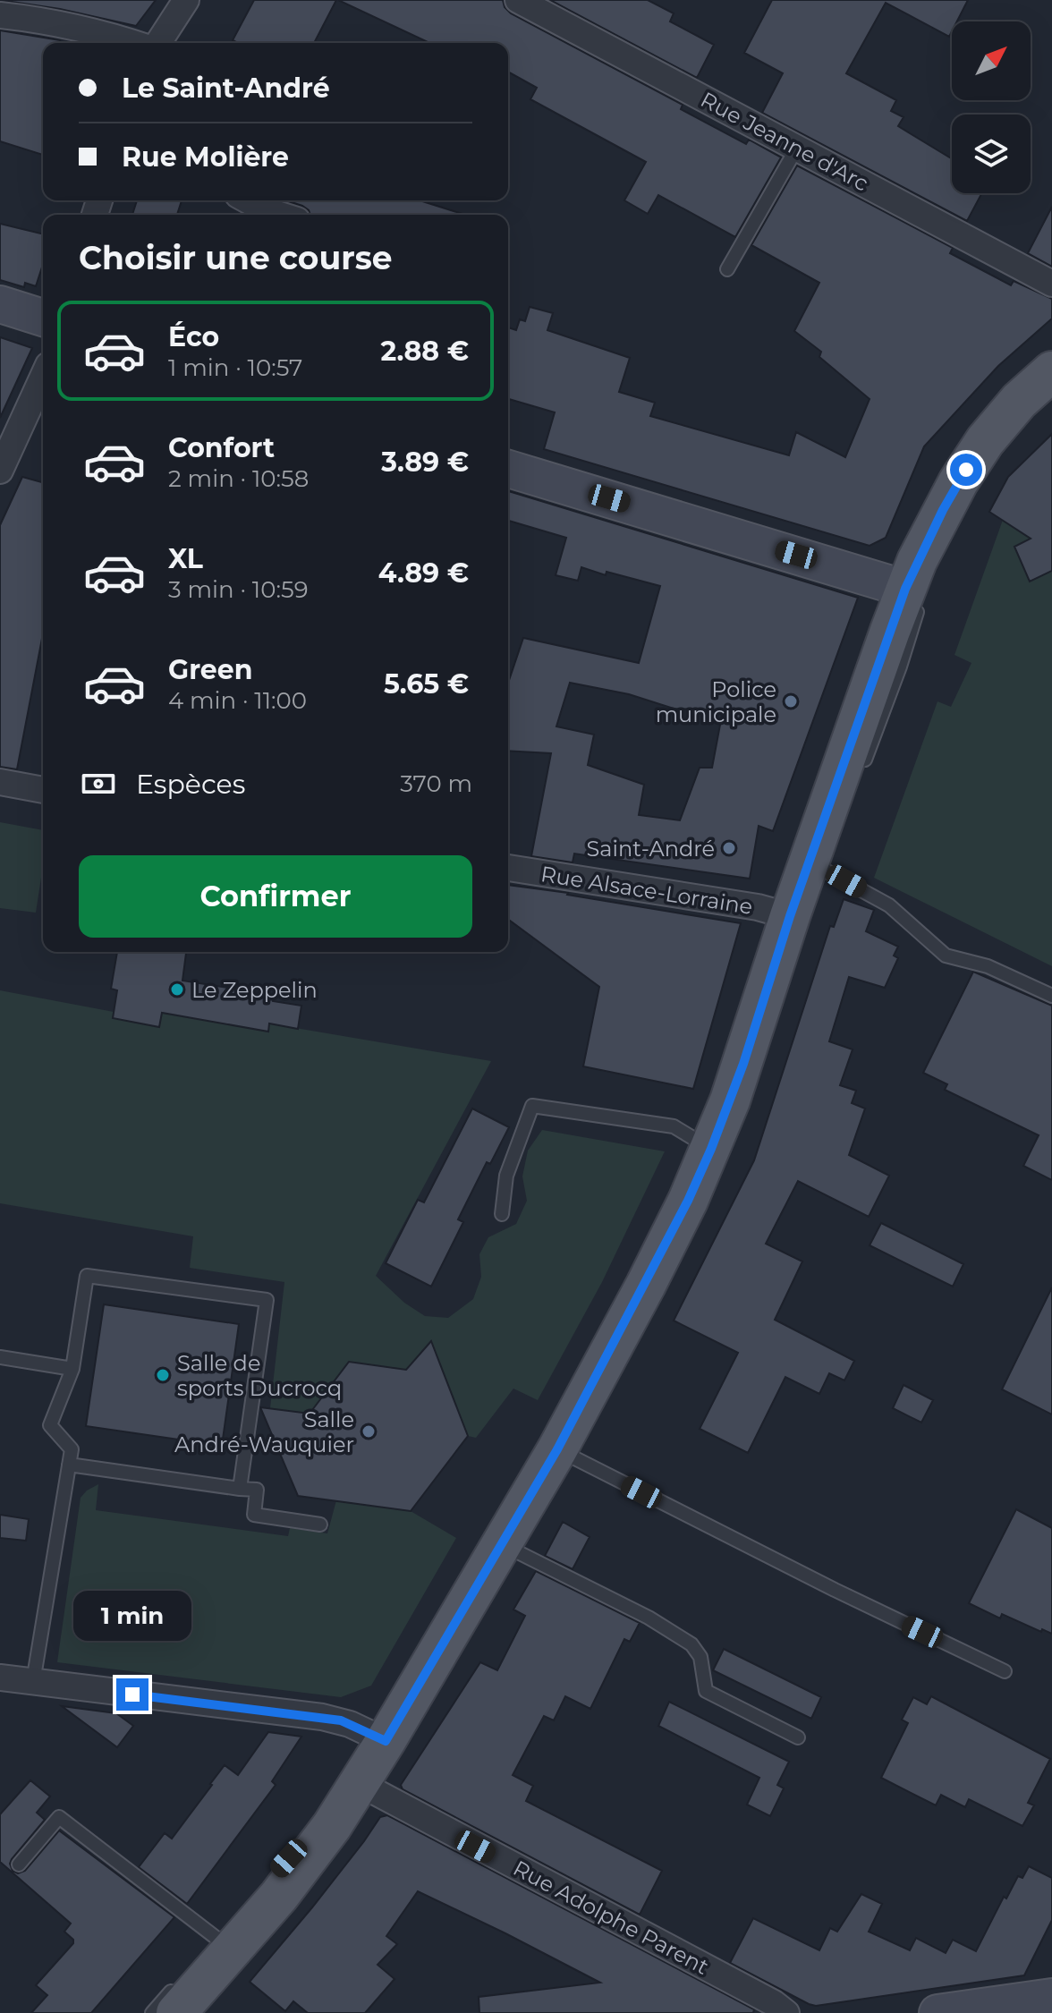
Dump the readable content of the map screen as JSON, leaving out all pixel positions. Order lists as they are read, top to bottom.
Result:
{
  "streets": {
    "street": ["Rue Jeanne d'Arc", "Rue Alsace-Lorraine", "Rue Adolphe Parent"]
  },
  "places": [
    "Police municipale",
    "Saint-André",
    "Le Zeppelin",
    "Salle de sports Ducrocq",
    "Salle André-Wauquier"
  ],
  "north": "top right",
  "page": {
    "banner": ["Le Saint-André", "Rue Molière"],
    "heading": "Choisir une course",
    "list": [
      {
        "name": "Éco",
        "note": "1 min · 10:57",
        "value": "2.88 €"
      },
      {
        "name": "Confort",
        "note": "2 min · 10:58",
        "value": "3.89 €"
      },
      {
        "name": "XL",
        "note": "3 min · 10:59",
        "value": "4.89 €"
      },
      {
        "name": "Green",
        "note": "4 min · 11:00",
        "value": "5.65 €"
      }
    ],
    "pay": ["Espèces", "370 m"],
    "buttons": "Confirmer",
    "bubble": "1 min"
  }
}
